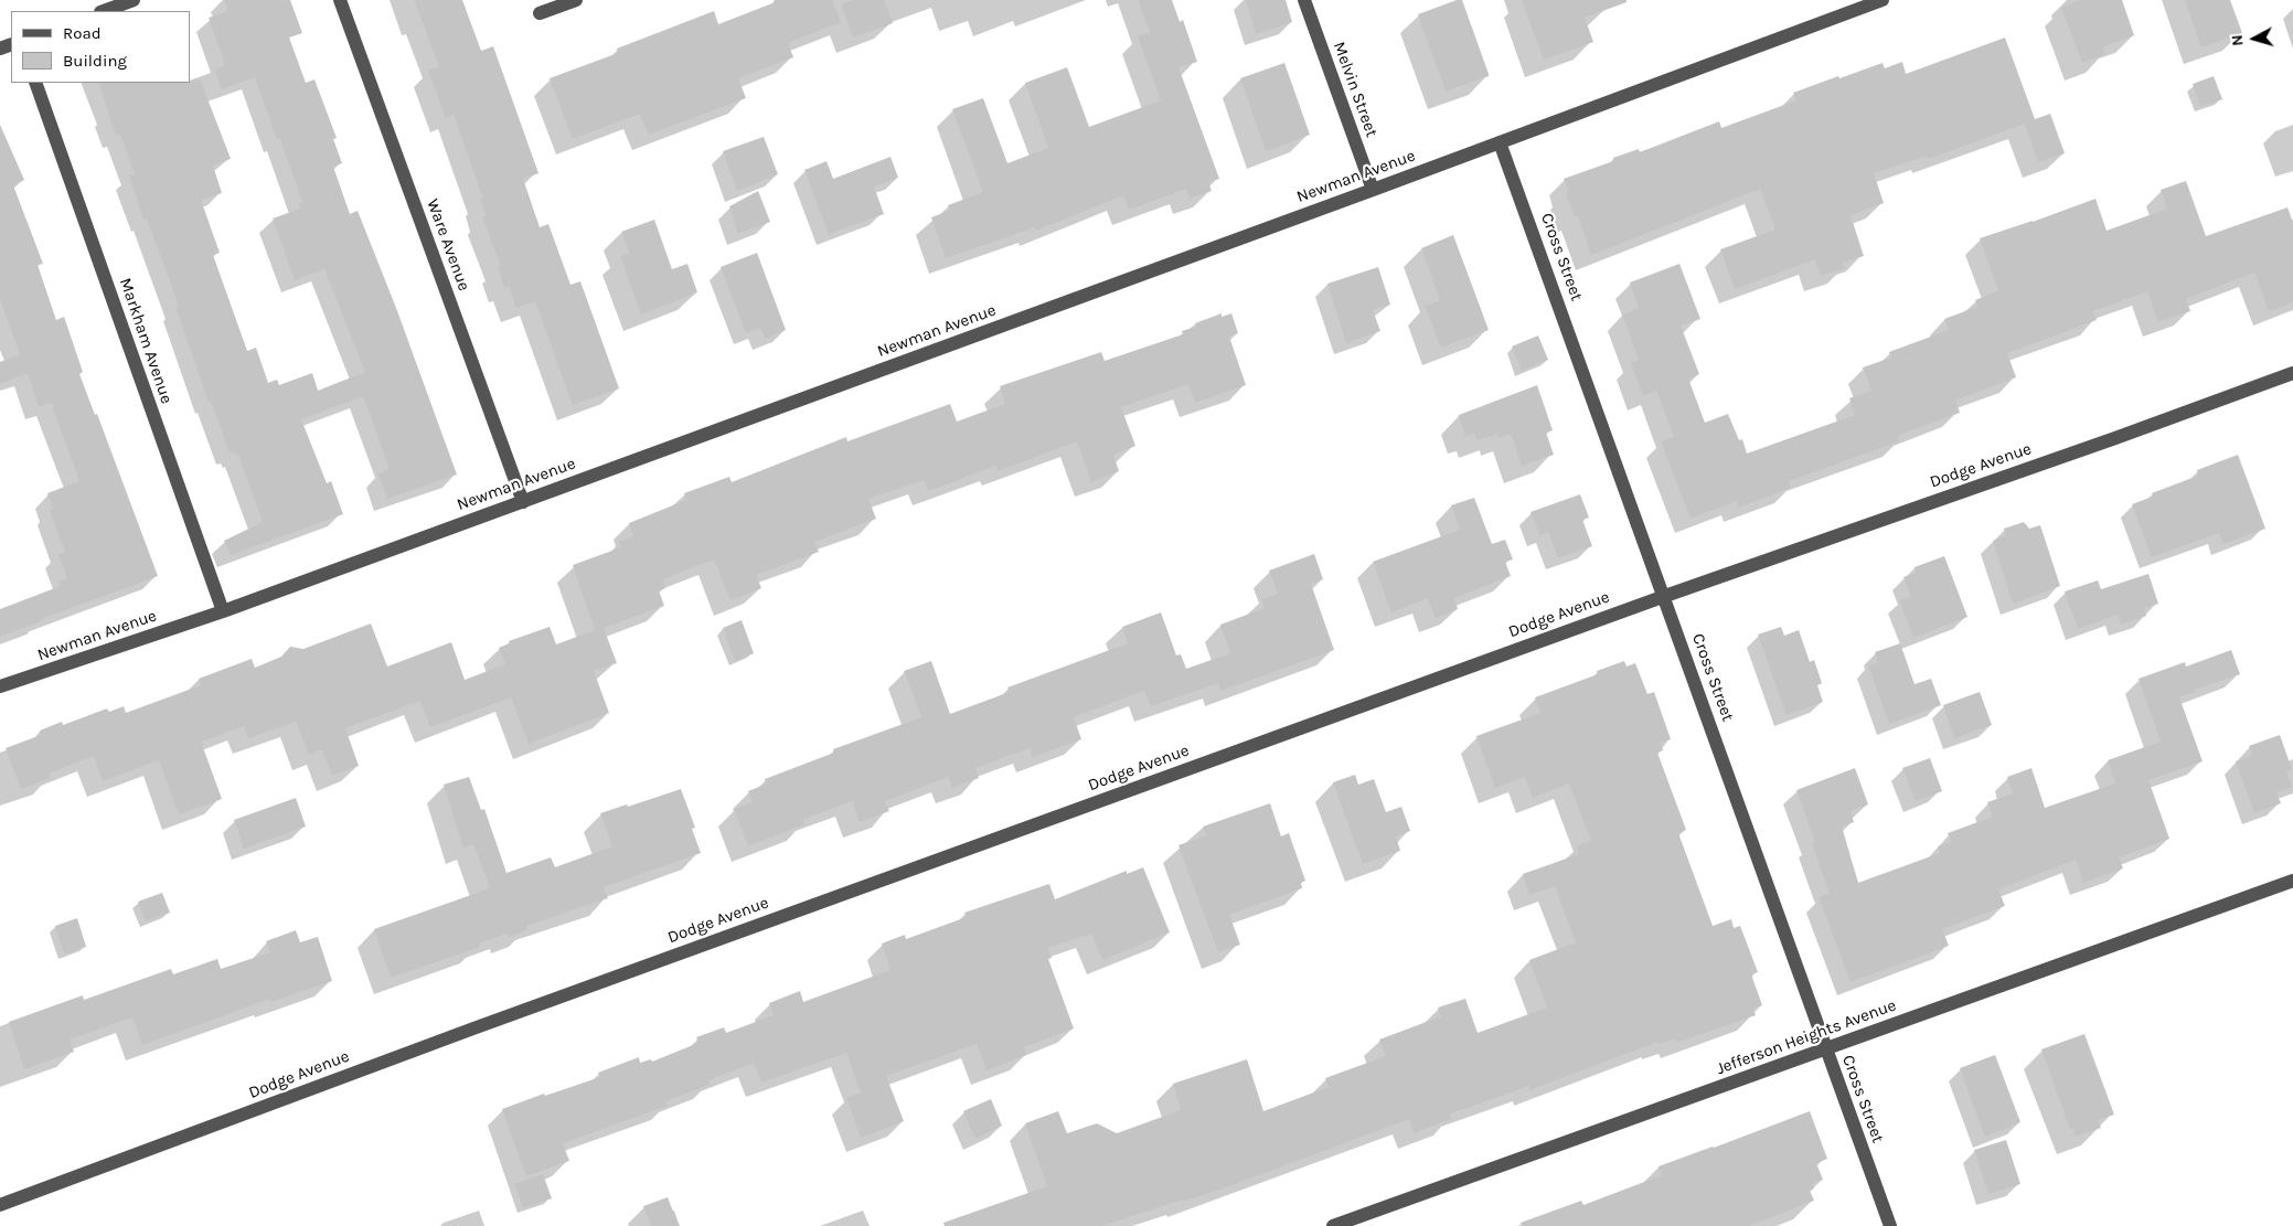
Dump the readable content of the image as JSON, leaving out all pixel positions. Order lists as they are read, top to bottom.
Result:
{
  "streets": {
    "street": [
      "Melvin Street",
      "Newman Avenue",
      "Ware Avenue",
      "Cross Street",
      "Markham Avenue",
      "Dodge Avenue",
      "Jefferson Heights Avenue"
    ]
  },
  "crossings": [
    ["Melvin Street", "Newman Avenue"],
    ["Newman Avenue", "Ware Avenue"],
    ["Newman Avenue", "Cross Street"],
    ["Newman Avenue", "Markham Avenue"],
    ["Cross Street", "Dodge Avenue"],
    ["Cross Street", "Jefferson Heights Avenue"]
  ],
  "legend": ["Road", "Building"],
  "north": "left"
}
